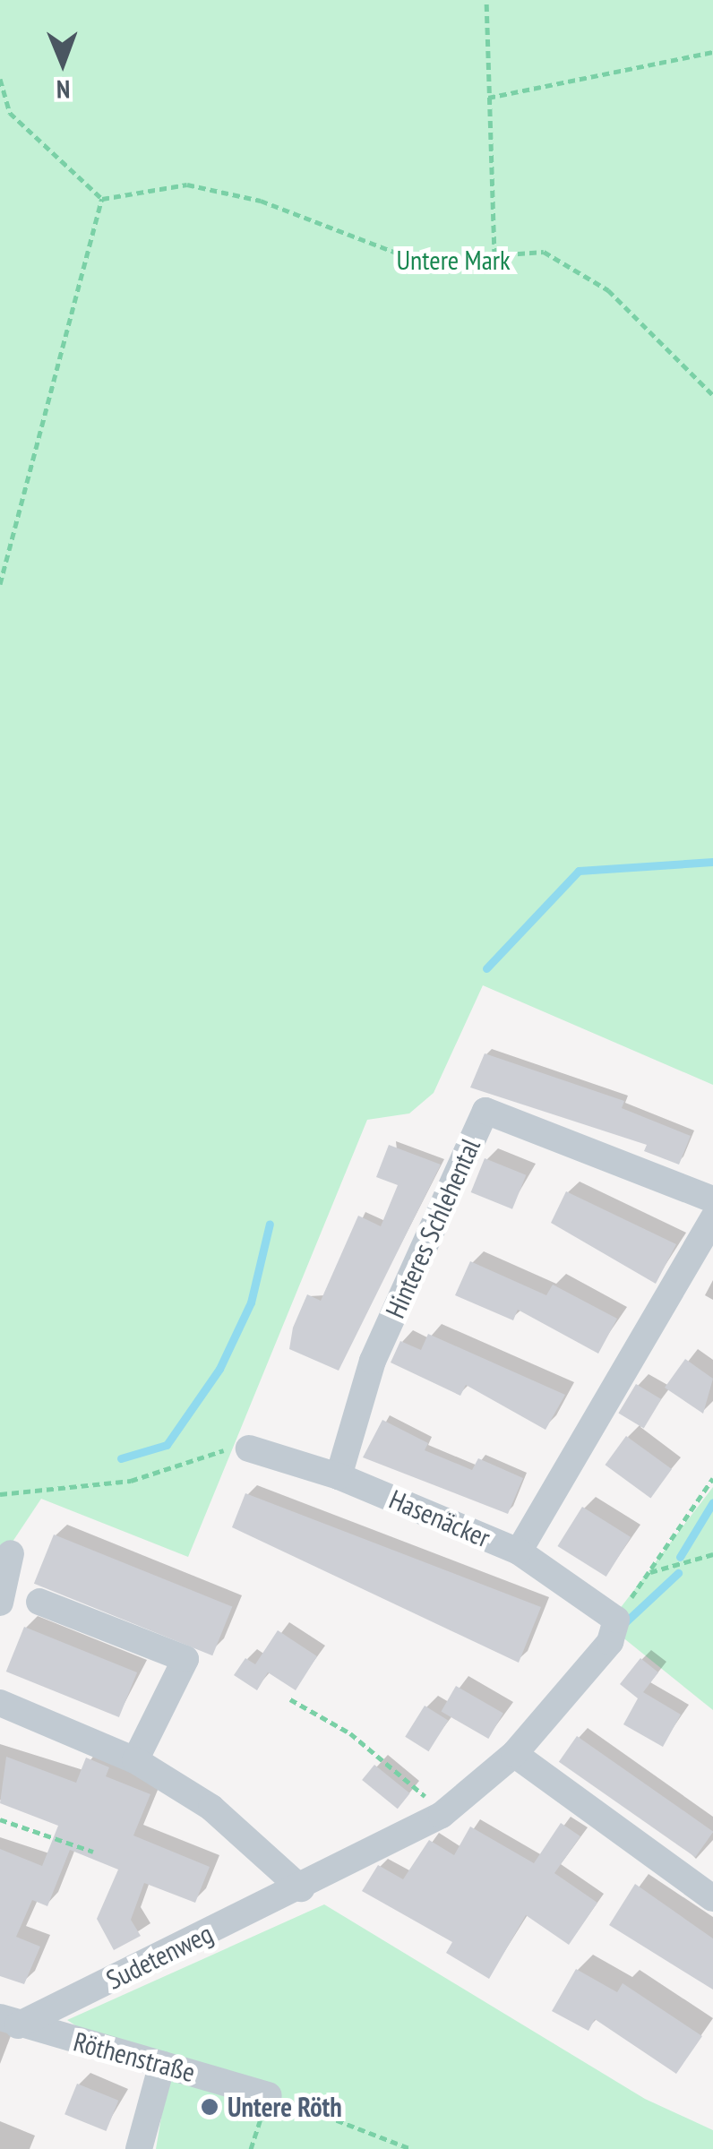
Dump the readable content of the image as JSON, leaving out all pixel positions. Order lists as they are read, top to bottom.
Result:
{
  "streets": {
    "street": [
      "Hinteres Schlehental",
      "Hasenäcker",
      "Sudetenweg",
      "Röthenstraße"
    ]
  },
  "crossings": [
    ["Hinteres Schlehental", "Hasenäcker"],
    ["Hasenäcker", "Sudetenweg"],
    ["Sudetenweg", "Röthenstraße"]
  ],
  "parks": ["Untere Mark"],
  "places": ["Untere Röth"],
  "north": "bottom"
}
